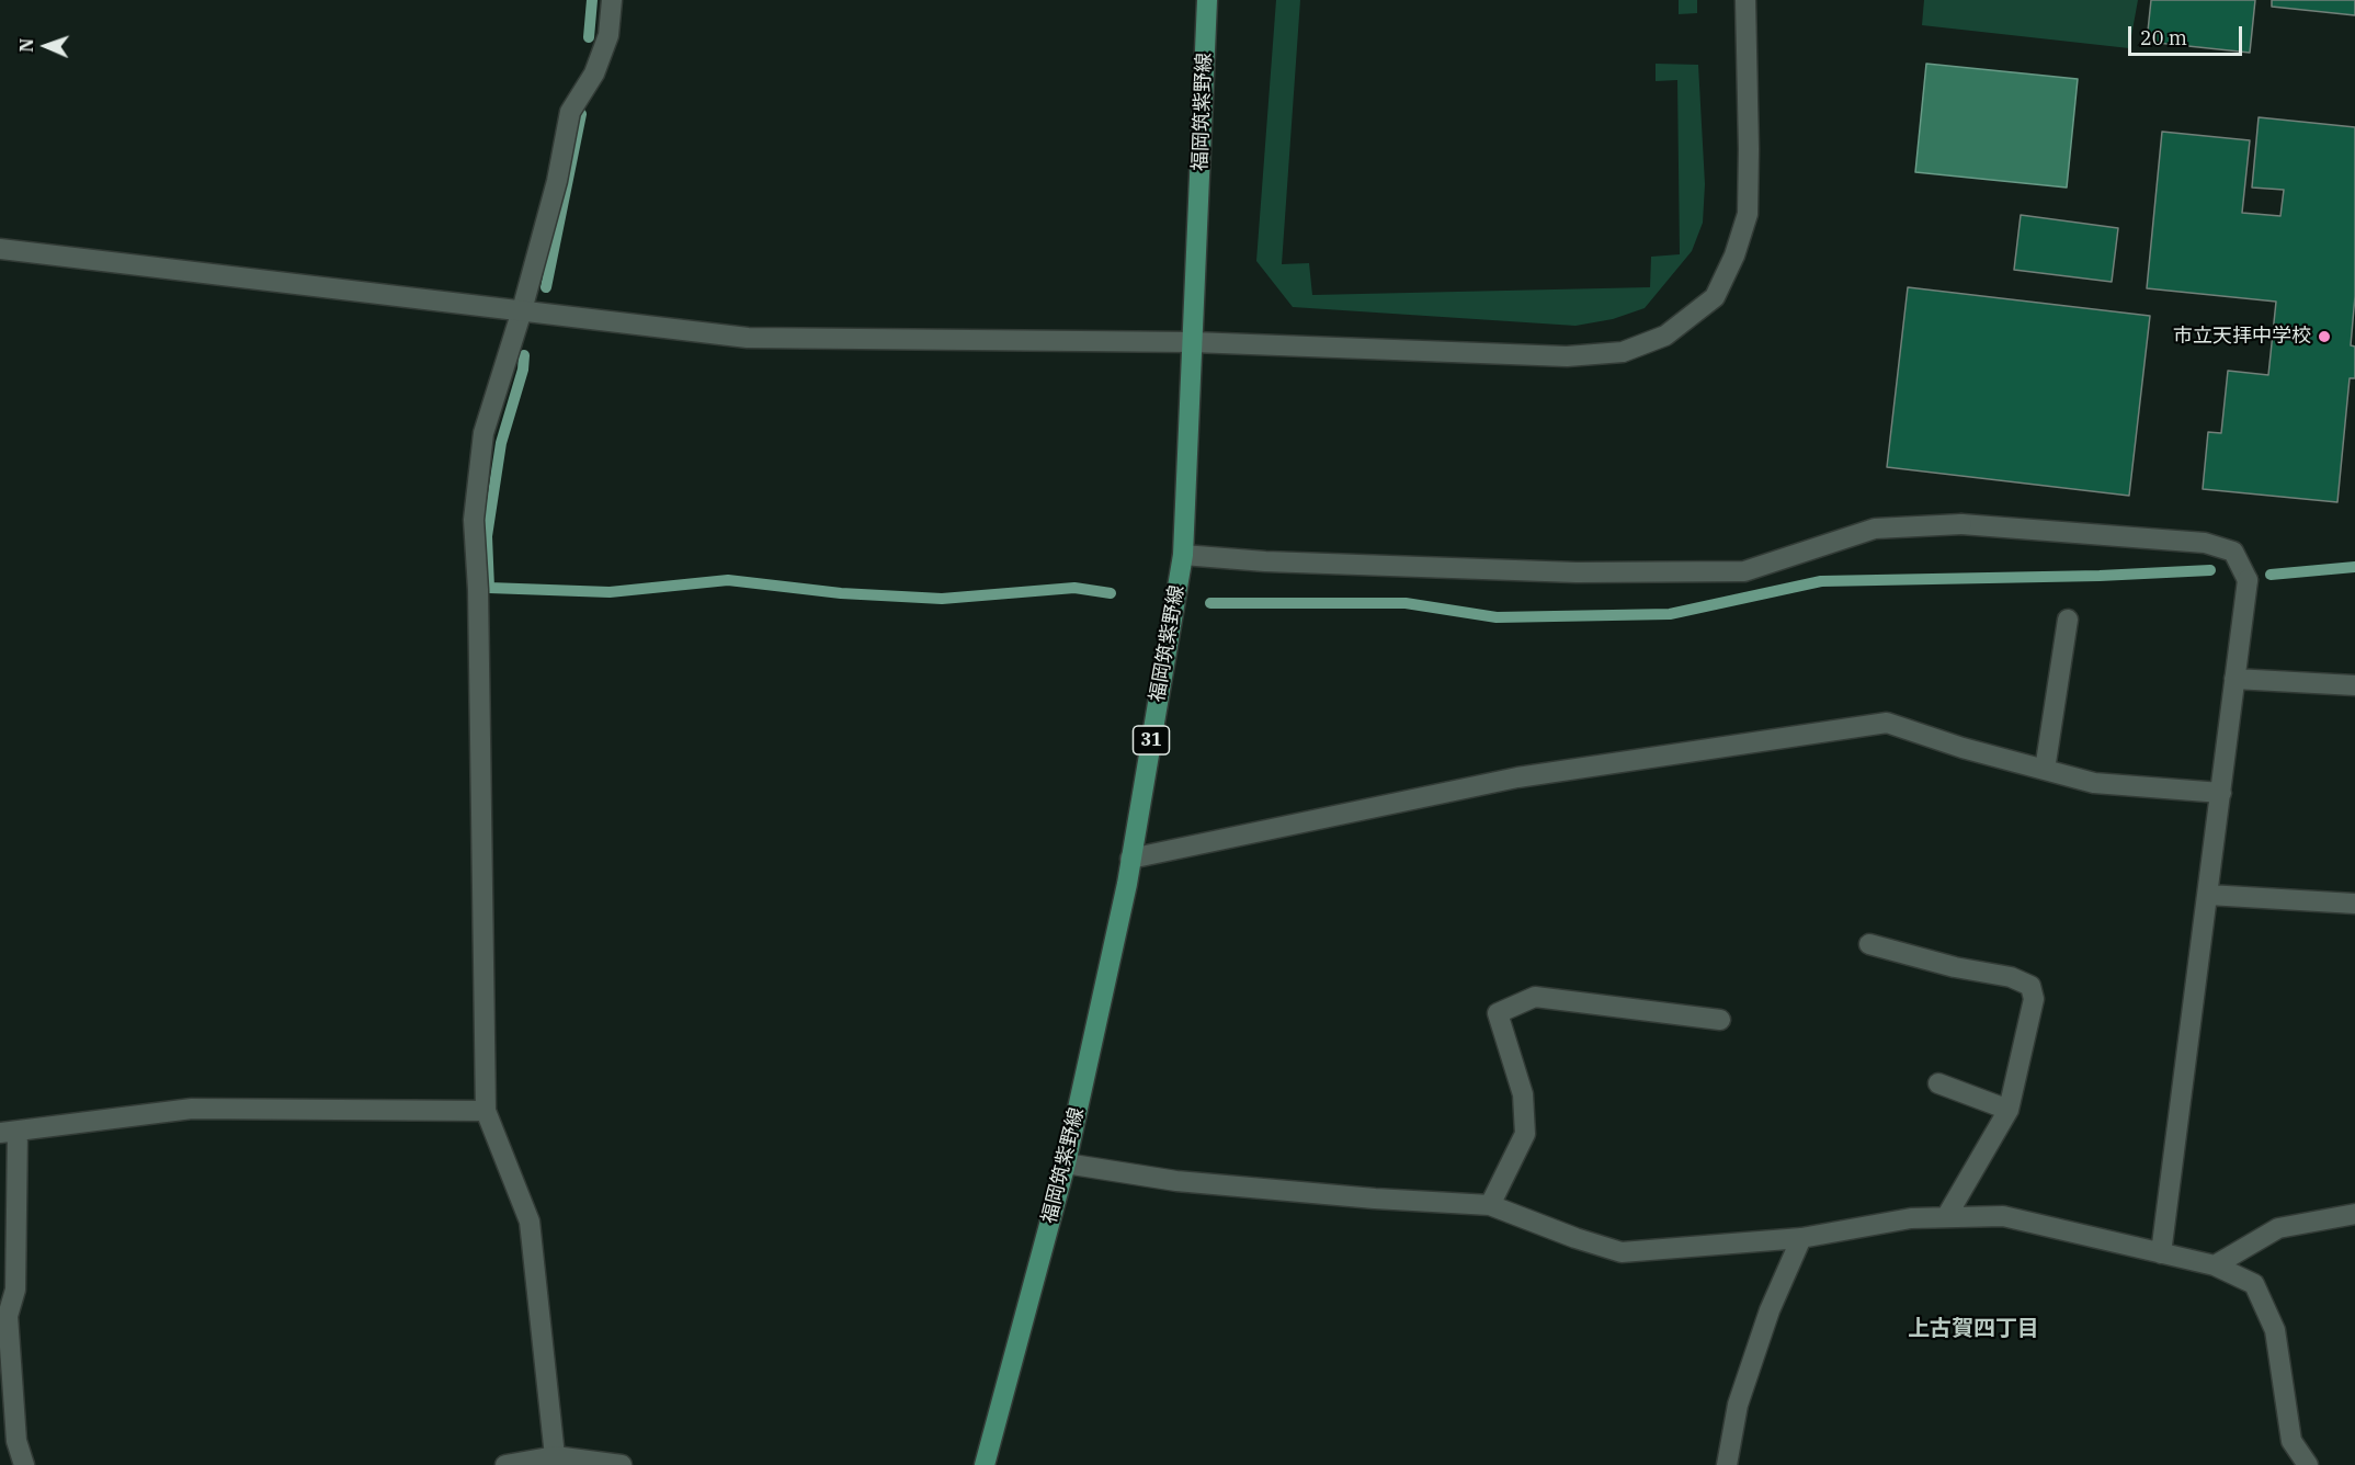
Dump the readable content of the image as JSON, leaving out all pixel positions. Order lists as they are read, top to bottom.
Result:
{
  "streets": {
    "main road": ["福岡筑紫野線", "31"]
  },
  "districts": ["上古賀四丁目"],
  "places": ["市立天拝中学校"],
  "scale_bar": "20 m",
  "north": "left"
}
